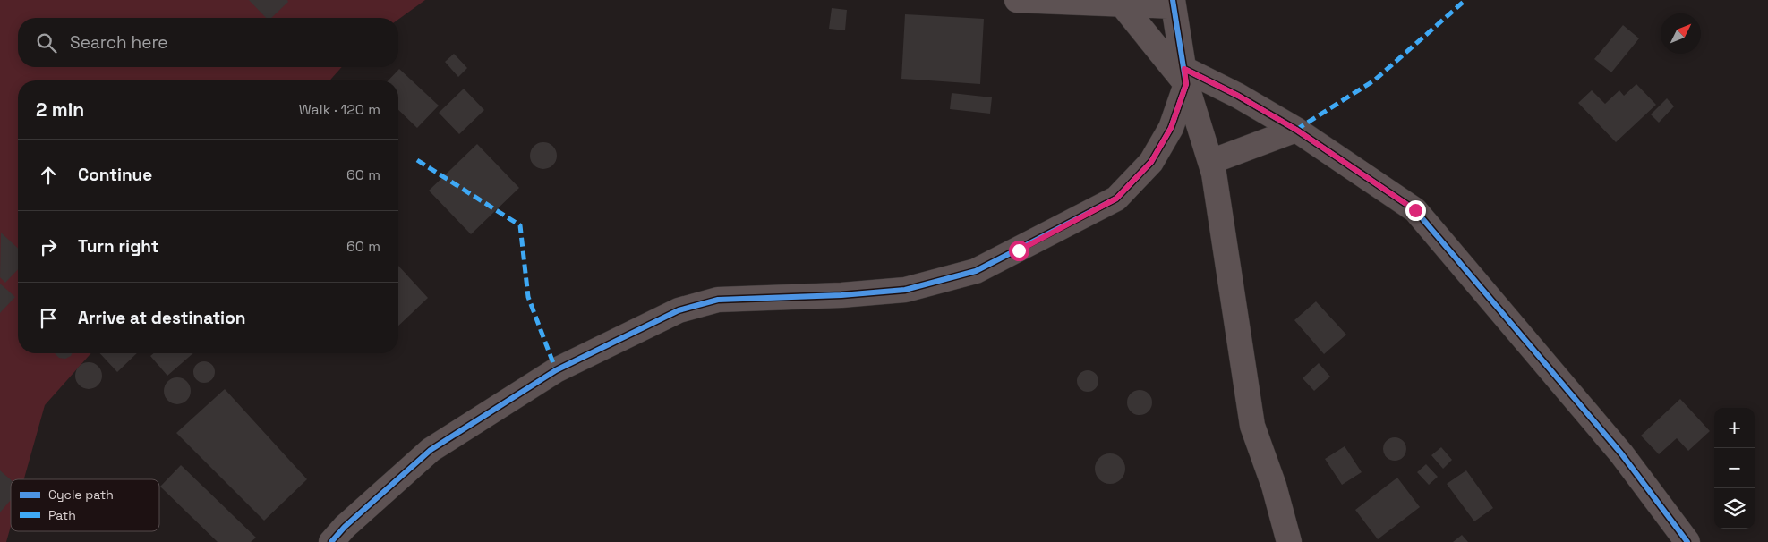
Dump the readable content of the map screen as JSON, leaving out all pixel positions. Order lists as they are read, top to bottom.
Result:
{
  "legend": ["Cycle path", "Path"],
  "north": "top right",
  "page": {
    "search": "Search here",
    "heading": ["2 min", "Walk · 120 m"],
    "list": [
      ["Continue", "60 m"],
      ["Turn right", "60 m"],
      "Arrive at destination"
    ],
    "map_buttons": ["+", "−"]
  }
}
